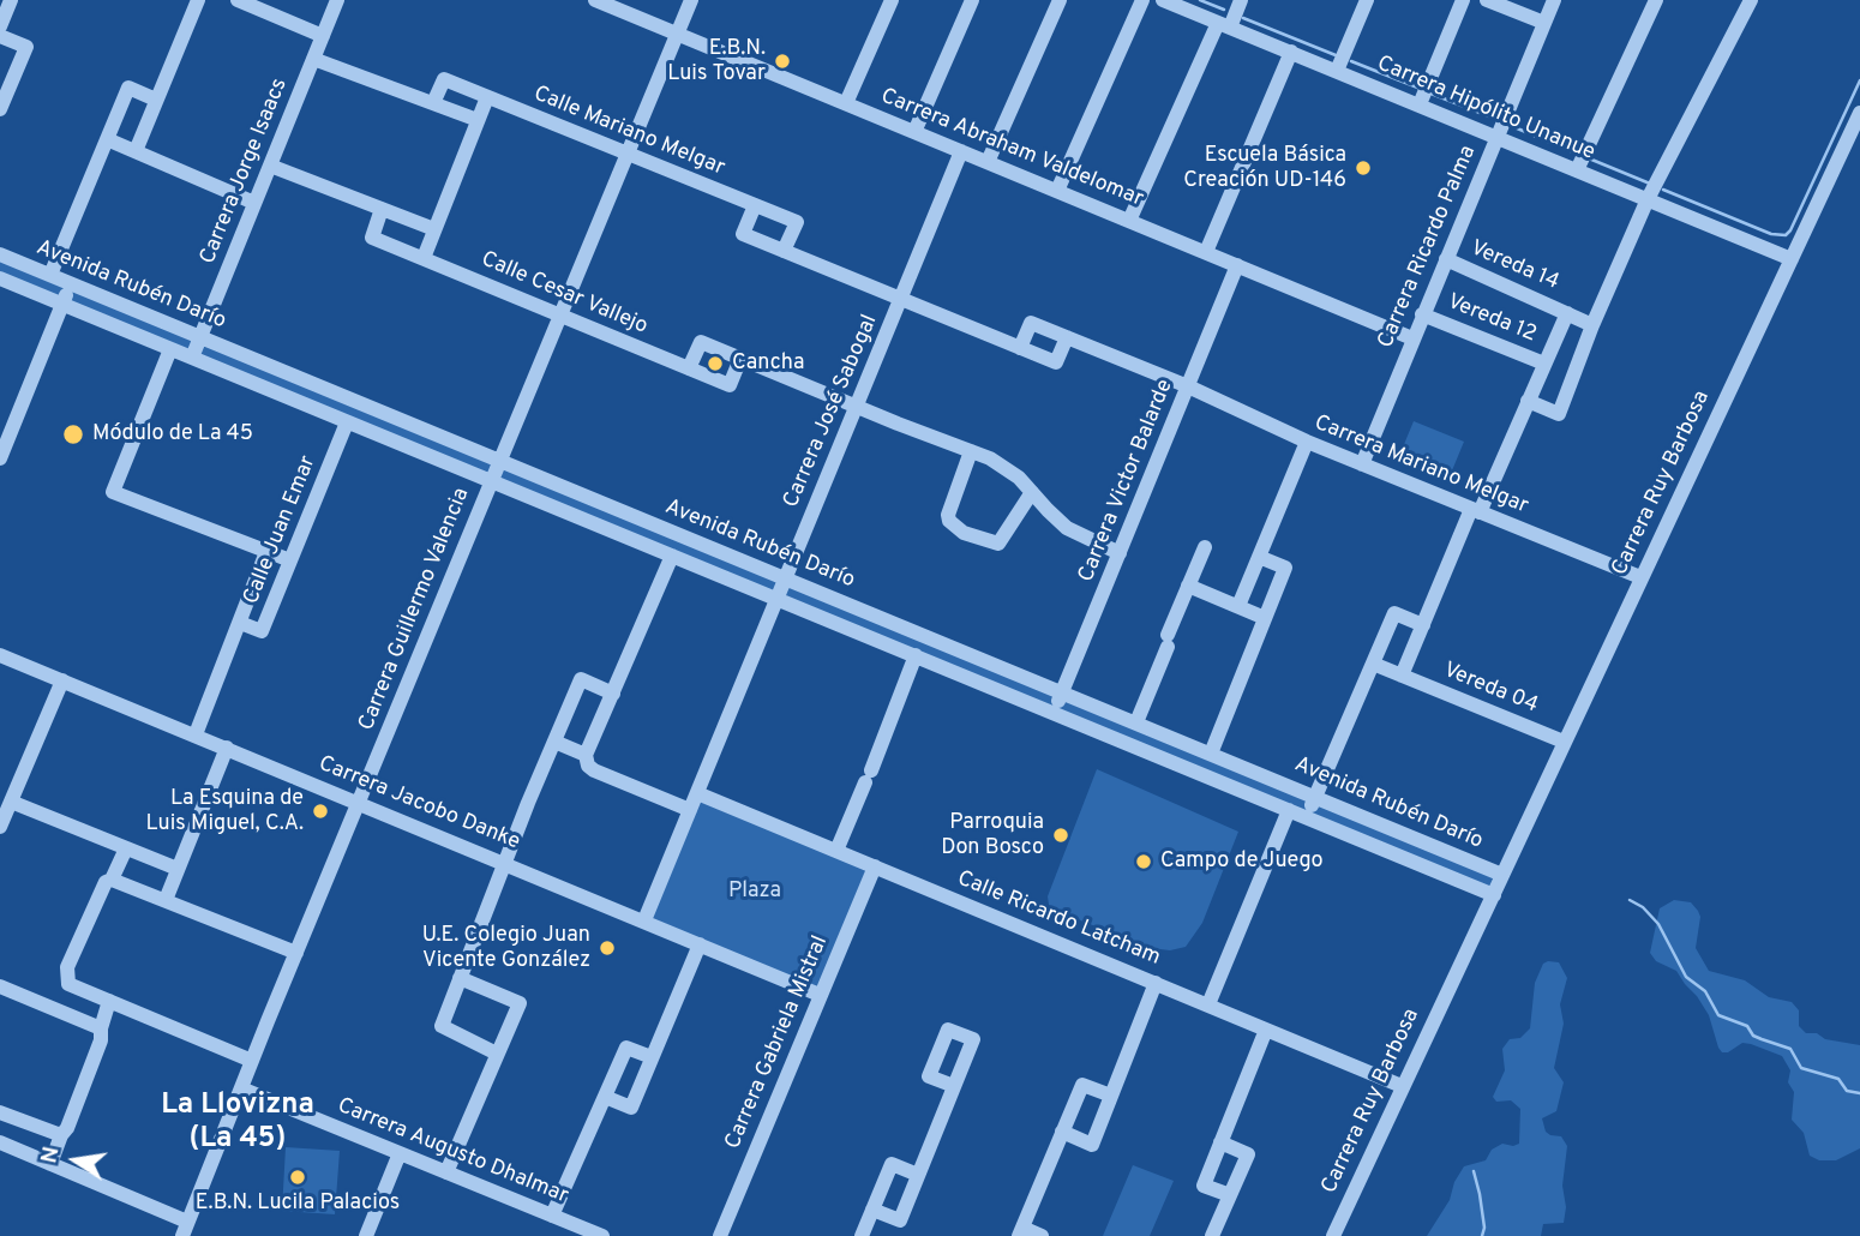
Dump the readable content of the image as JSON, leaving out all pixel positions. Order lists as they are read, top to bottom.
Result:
{
  "streets": {
    "street": [
      "Carrera Hipólito Unanue",
      "Calle Mariano Melgar",
      "Carrera Abraham Valdelomar",
      "Carrera Jorge Isaacs",
      "Carrera Ricardo Palma",
      "Vereda 14",
      "Avenida Rubén Darío",
      "Calle Cesar Vallejo",
      "Vereda 12",
      "Carrera José Sabogal",
      "Carrera Mariano Melgar",
      "Carrera Victor Balarde",
      "Carrera Ruy Barbosa",
      "Calle Juan Emar",
      "Carrera Guillermo Valencia",
      "Vereda 04",
      "Carrera Jacobo Danke",
      "Calle Ricardo Latcham",
      "Carrera Gabriela Mistral",
      "Carrera Augusto Dhalmar"
    ]
  },
  "crossings": [
    ["Carrera Hipólito Unanue", "Carrera Ricardo Palma"],
    ["Carrera Hipólito Unanue", "Carrera Ruy Barbosa"],
    ["Calle Mariano Melgar", "Carrera Guillermo Valencia"],
    ["Carrera Abraham Valdelomar", "Carrera Ricardo Palma"],
    ["Carrera Abraham Valdelomar", "Carrera José Sabogal"],
    ["Carrera Abraham Valdelomar", "Carrera Victor Balarde"],
    ["Carrera Abraham Valdelomar", "Carrera Guillermo Valencia"],
    ["Carrera Jorge Isaacs", "Avenida Rubén Darío"],
    ["Carrera Ricardo Palma", "Vereda 14"],
    ["Carrera Ricardo Palma", "Vereda 12"],
    ["Carrera Ricardo Palma", "Carrera Mariano Melgar"],
    ["Avenida Rubén Darío", "Carrera José Sabogal"],
    ["Avenida Rubén Darío", "Carrera Victor Balarde"],
    ["Avenida Rubén Darío", "Carrera Ruy Barbosa"],
    ["Avenida Rubén Darío", "Calle Juan Emar"],
    ["Avenida Rubén Darío", "Carrera Guillermo Valencia"],
    ["Calle Cesar Vallejo", "Carrera Guillermo Valencia"],
    ["Carrera José Sabogal", "Carrera Jacobo Danke"],
    ["Carrera José Sabogal", "Calle Ricardo Latcham"],
    ["Carrera Mariano Melgar", "Carrera Victor Balarde"],
    ["Carrera Mariano Melgar", "Carrera Ruy Barbosa"],
    ["Carrera Ruy Barbosa", "Vereda 04"],
    ["Carrera Ruy Barbosa", "Calle Ricardo Latcham"],
    ["Calle Juan Emar", "Carrera Jacobo Danke"],
    ["Carrera Guillermo Valencia", "Carrera Jacobo Danke"],
    ["Carrera Guillermo Valencia", "Carrera Augusto Dhalmar"],
    ["Carrera Jacobo Danke", "Carrera Gabriela Mistral"],
    ["Calle Ricardo Latcham", "Carrera Gabriela Mistral"]
  ],
  "districts": ["La Llovizna (La 45)"],
  "parks": ["Plaza"],
  "places": [
    "E.B.N. Luis Tovar",
    "Escuela Básica Creación UD-146",
    "Cancha",
    "Módulo de La 45",
    "La Esquina de Luis Miguel, C.A.",
    "Parroquia Don Bosco",
    "Campo de Juego",
    "U.E. Colegio Juan Vicente González",
    "E.B.N. Lucila Palacios"
  ],
  "north": "left"
}
